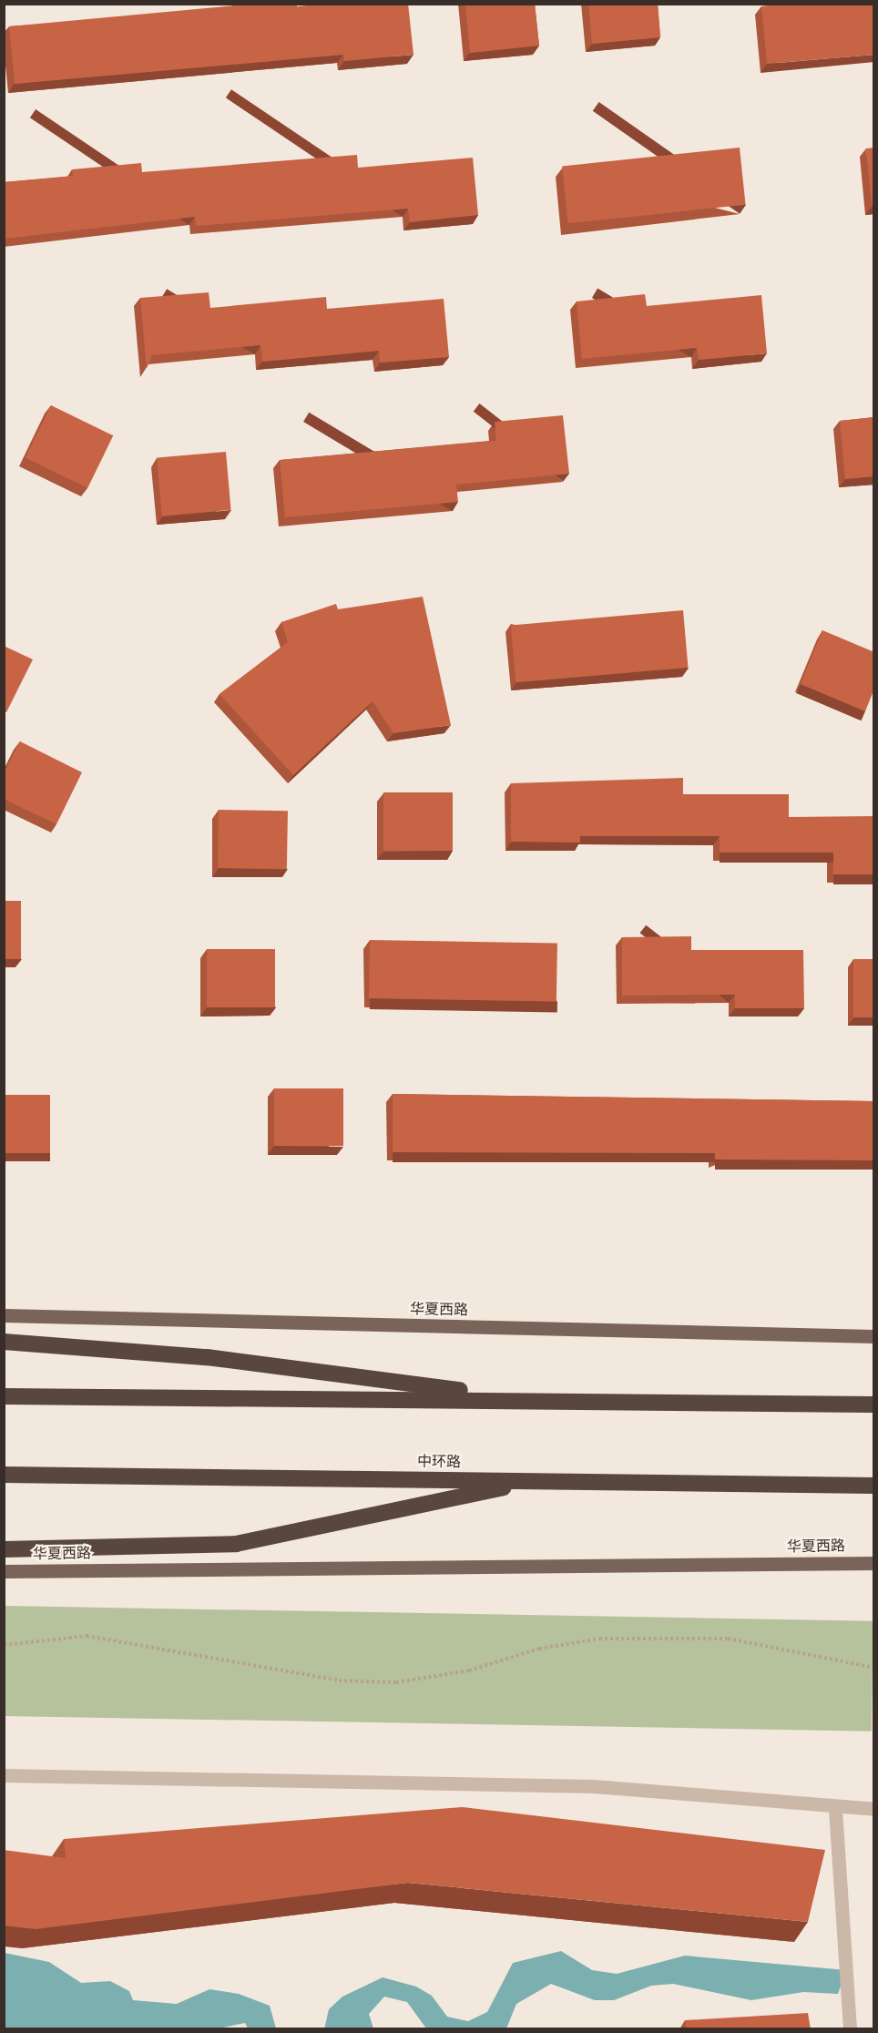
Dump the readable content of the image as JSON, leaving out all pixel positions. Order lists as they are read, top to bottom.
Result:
{
  "streets": {
    "highway": ["中环路"],
    "main road": ["华夏西路"]
  }
}
